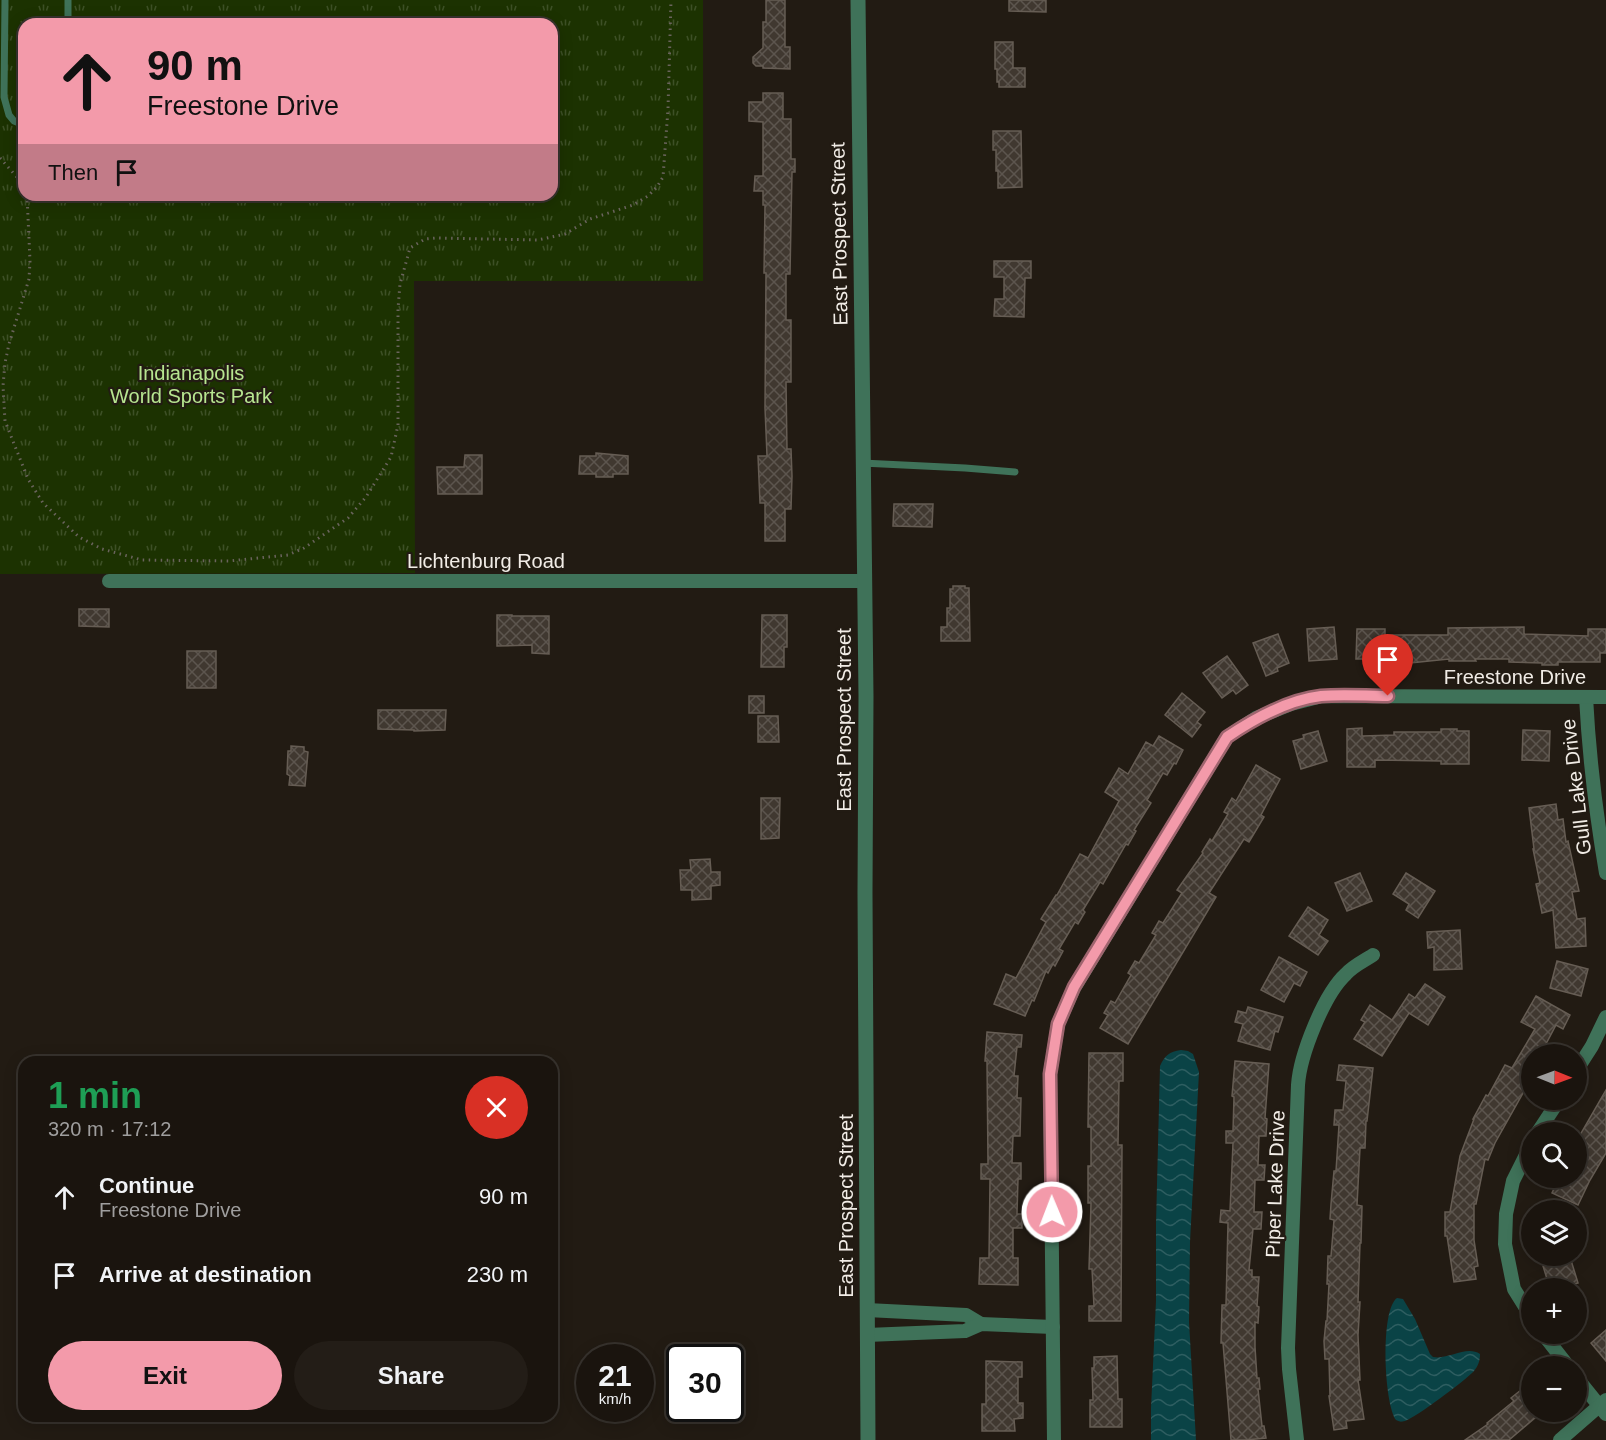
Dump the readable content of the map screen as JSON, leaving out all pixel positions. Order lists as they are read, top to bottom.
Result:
{
  "streets": {
    "street": [
      "East Prospect Street",
      "Lichtenburg Road",
      "Freestone Drive",
      "Gull Lake Drive",
      "Piper Lake Drive"
    ]
  },
  "crossings": [
    ["East Prospect Street", "Lichtenburg Road"],
    ["Freestone Drive", "Gull Lake Drive"]
  ],
  "parks": ["Indianapolis World Sports Park"],
  "north": "right",
  "page": {
    "turn": ["90 m", "Freestone Drive"],
    "then": "Then",
    "map_buttons": ["+", "−"],
    "heading": ["1 min", "320 m · 17:12"],
    "list": [
      {
        "name": "Continue",
        "note": "Freestone Drive",
        "value": "90 m"
      },
      {
        "name": "Arrive at destination",
        "value": "230 m"
      }
    ],
    "buttons": ["Exit", "Share"],
    "speed": "21 km/h",
    "limit": "30"
  }
}
